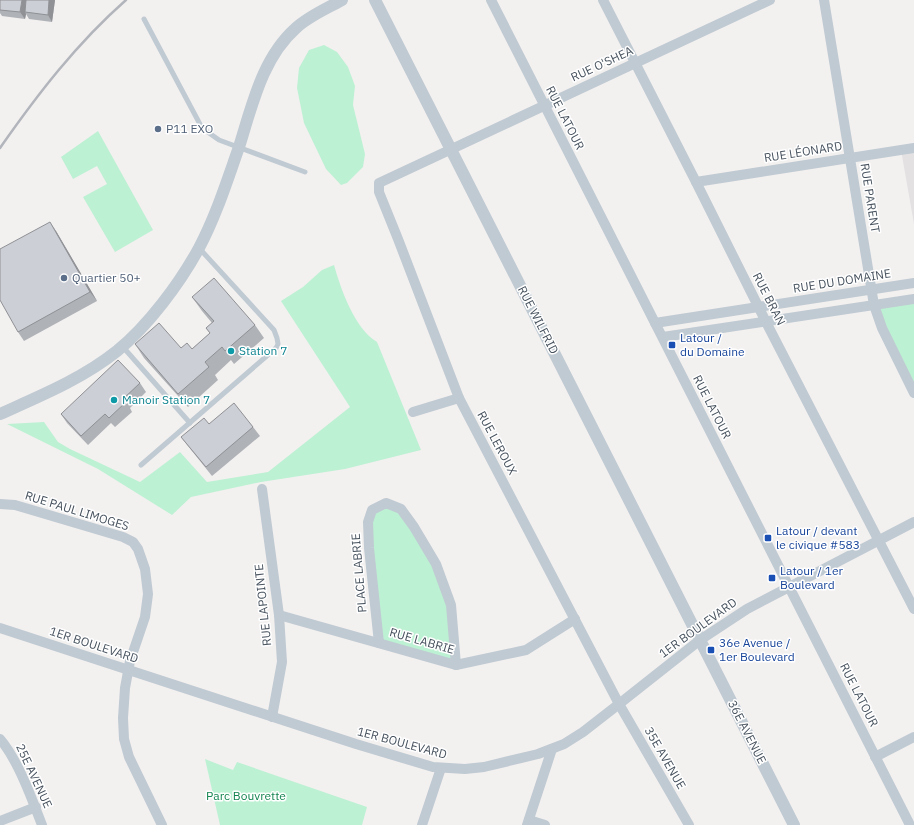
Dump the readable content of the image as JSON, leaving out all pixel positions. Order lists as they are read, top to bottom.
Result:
{
  "streets": {
    "street": [
      "RUE O'SHEA",
      "RUE LATOUR",
      "RUE LÉONARD",
      "RUE PARENT",
      "RUE DU DOMAINE",
      "RUE BRAN",
      "RUE WILFRID",
      "RUE LEROUX",
      "RUE PAUL LIMOGES",
      "PLACE LABRIE",
      "RUE LAPOINTE",
      "1ER BOULEVARD",
      "RUE LABRIE",
      "36E AVENUE",
      "35E AVENUE",
      "25E AVENUE"
    ]
  },
  "crossings": [
    ["RUE O'SHEA", "RUE LATOUR"],
    ["RUE O'SHEA", "RUE BRAN"],
    ["RUE O'SHEA", "RUE WILFRID"],
    ["RUE O'SHEA", "RUE LEROUX"],
    ["RUE LATOUR", "RUE DU DOMAINE"],
    ["RUE LATOUR", "1ER BOULEVARD"],
    ["RUE LÉONARD", "RUE PARENT"],
    ["RUE LÉONARD", "RUE BRAN"],
    ["RUE PARENT", "RUE DU DOMAINE"],
    ["RUE DU DOMAINE", "RUE BRAN"],
    ["RUE BRAN", "1ER BOULEVARD"],
    ["RUE WILFRID", "1ER BOULEVARD"],
    ["RUE WILFRID", "36E AVENUE"],
    ["RUE LEROUX", "1ER BOULEVARD"],
    ["RUE LEROUX", "RUE LABRIE"],
    ["RUE LEROUX", "35E AVENUE"],
    ["RUE PAUL LIMOGES", "1ER BOULEVARD"],
    ["PLACE LABRIE", "RUE LABRIE"],
    ["RUE LAPOINTE", "1ER BOULEVARD"],
    ["RUE LAPOINTE", "RUE LABRIE"],
    ["1ER BOULEVARD", "36E AVENUE"],
    ["1ER BOULEVARD", "35E AVENUE"]
  ],
  "parks": ["Parc Bouvrette"],
  "places": {
    "other": [
      "P11 EXO",
      "Quartier 50+",
      "Station 7",
      "Manoir Station 7"
    ],
    "transit": [
      "Latour / du Domaine",
      "Latour / devant le civique #583",
      "Latour / 1er Boulevard",
      "36e Avenue / 1er Boulevard"
    ]
  }
}
